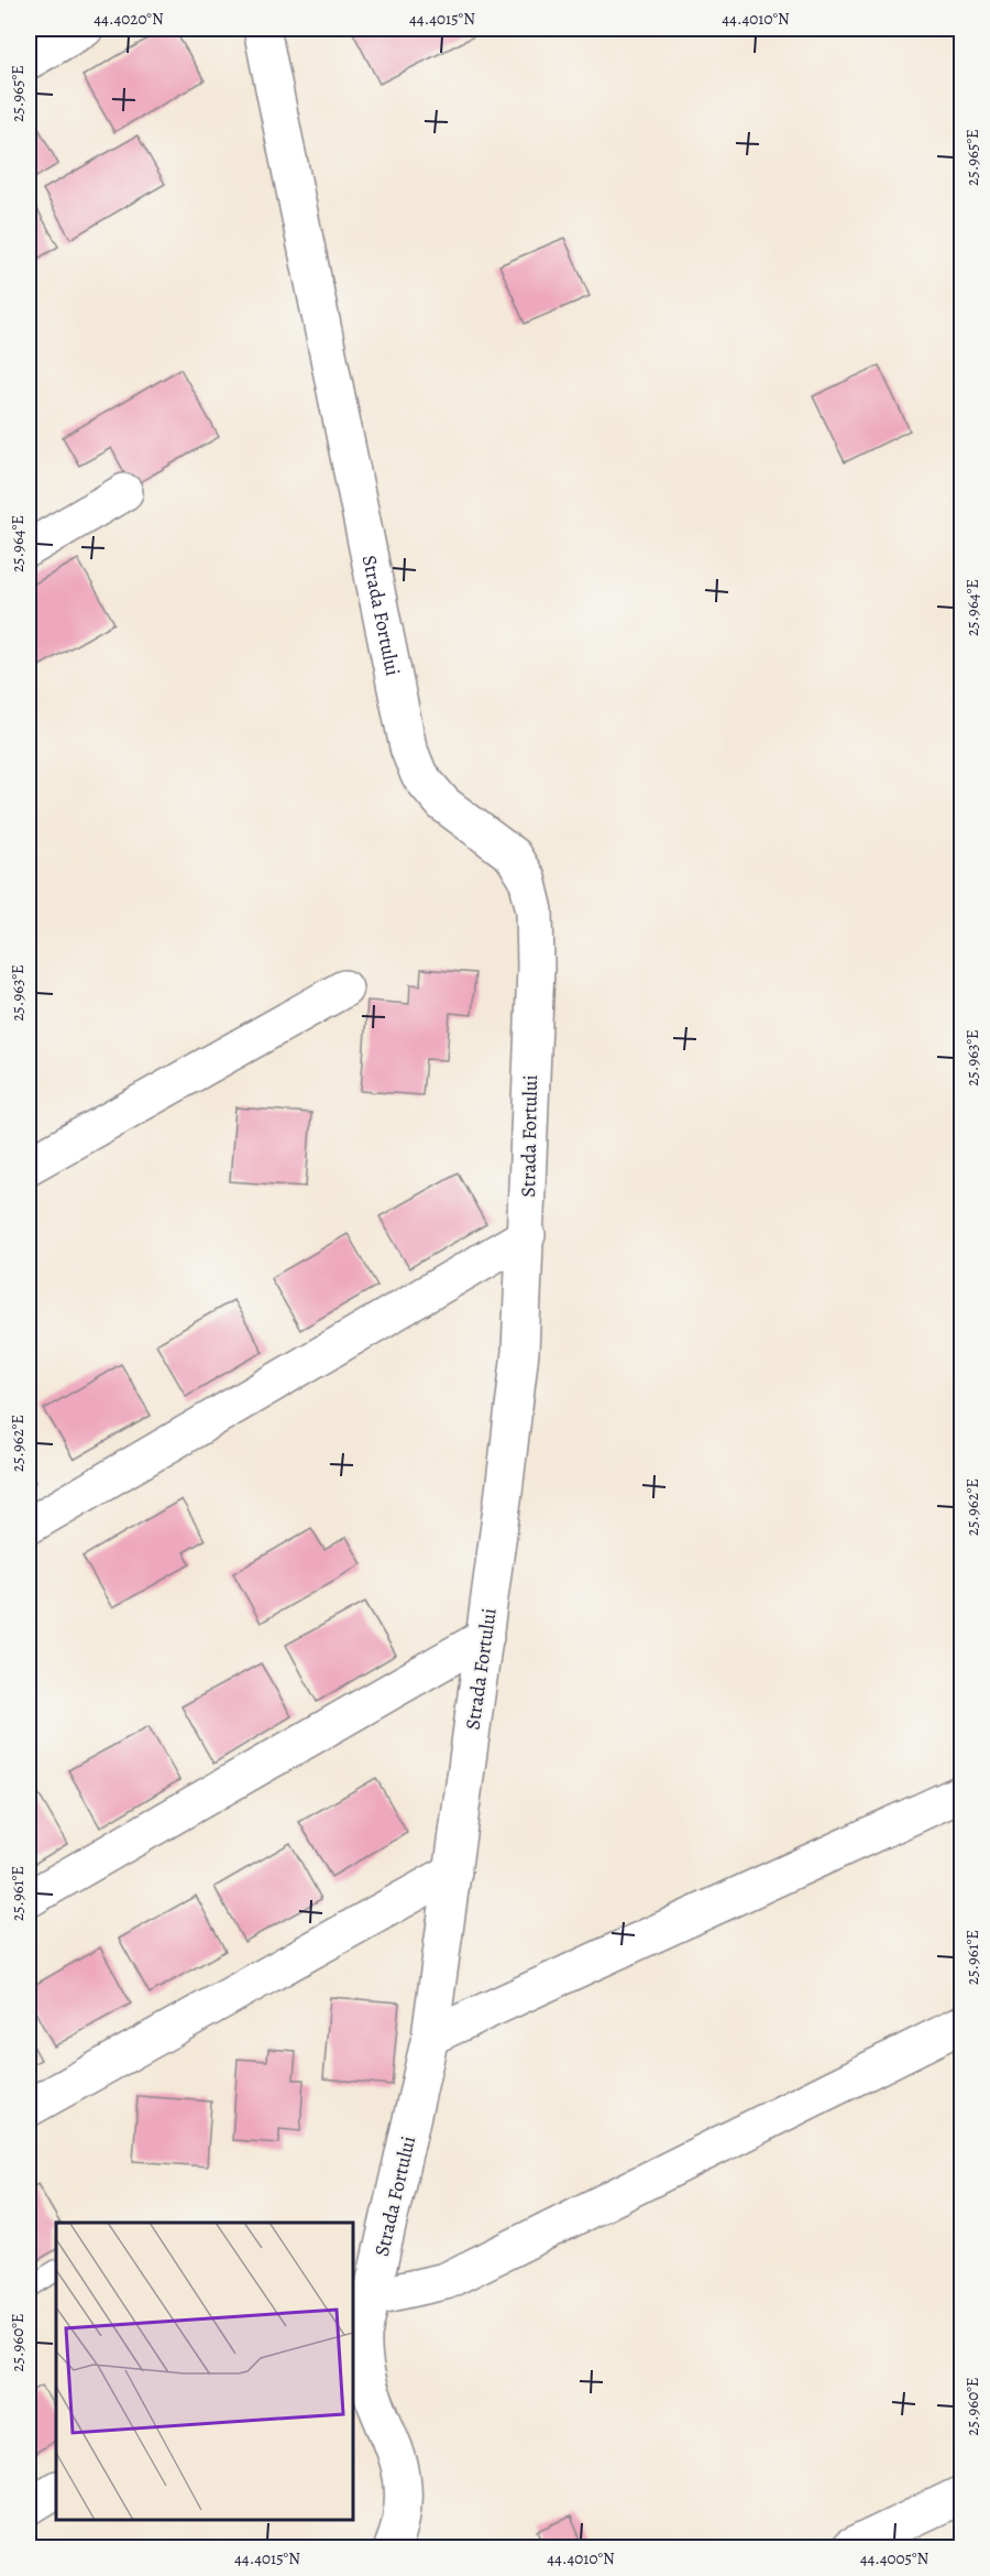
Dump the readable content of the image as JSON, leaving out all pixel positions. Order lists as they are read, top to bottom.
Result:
{
  "streets": {
    "street": ["Strada Fortului"]
  },
  "coordinates": [
    "44.4020°N",
    "44.4015°N",
    "44.4010°N",
    "25.965°E",
    "25.964°E",
    "25.963°E",
    "25.962°E",
    "25.961°E",
    "25.960°E",
    "44.4005°N"
  ]
}
